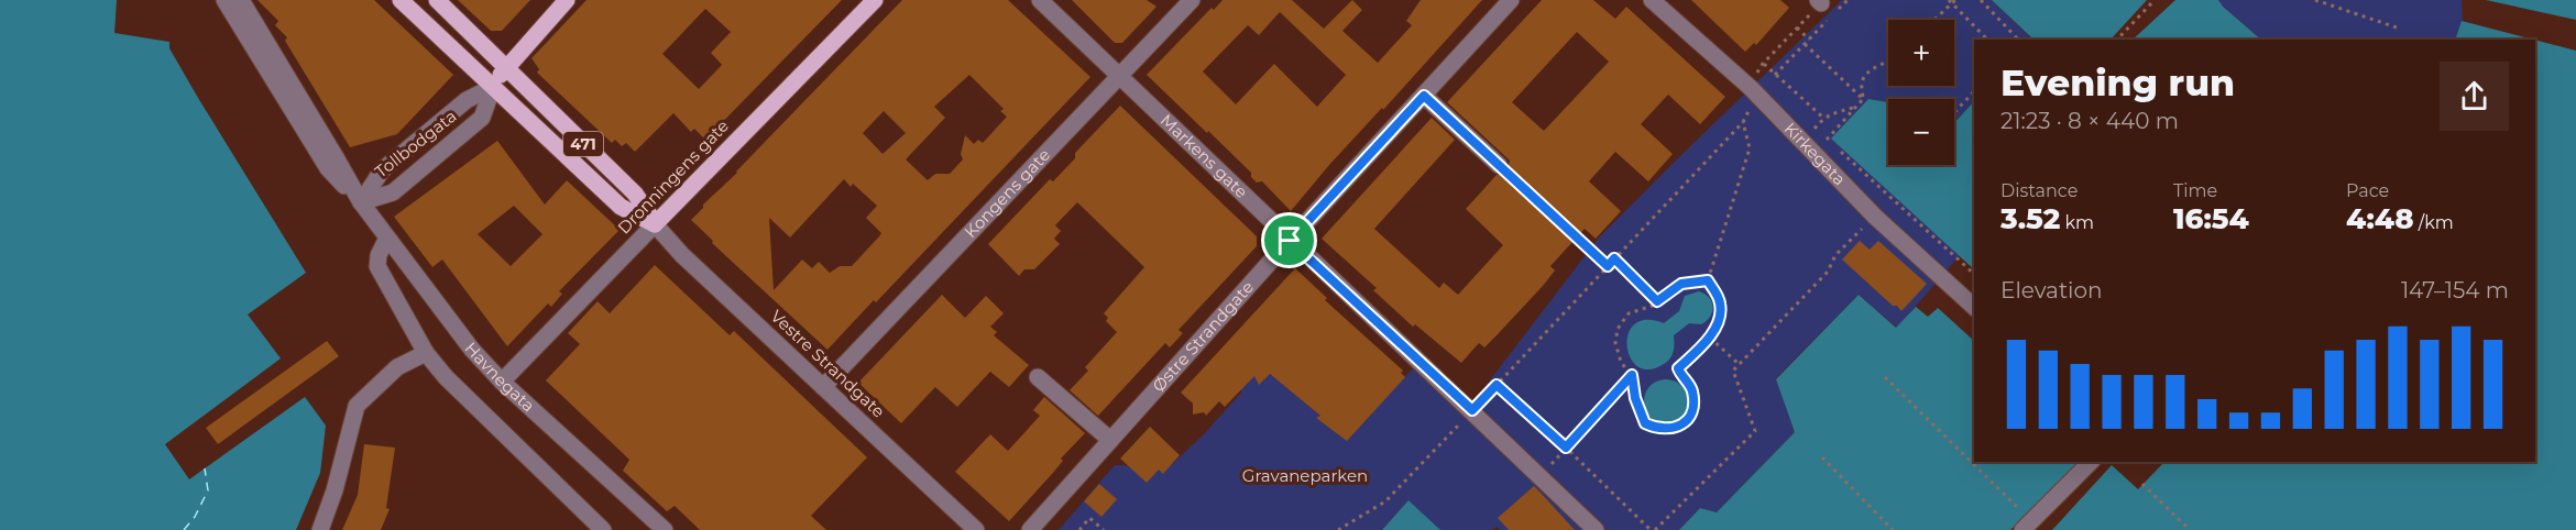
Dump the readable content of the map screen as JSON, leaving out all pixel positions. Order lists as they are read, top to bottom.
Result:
{
  "streets": {
    "main road": [
      "Tollbodgata",
      "471",
      "Dronningens gate",
      "Vestre Strandgate"
    ],
    "street": [
      "Kirkegata",
      "Markens gate",
      "Kongens gate",
      "Østre Strandgate",
      "Havnegata"
    ]
  },
  "crossings": [
    ["Tollbodgata", "Vestre Strandgate"],
    ["Tollbodgata", "Havnegata"],
    ["Markens gate", "Kongens gate"],
    ["Markens gate", "Østre Strandgate"],
    ["Dronningens gate", "Vestre Strandgate"],
    ["Dronningens gate", "Havnegata"],
    ["Kongens gate", "Vestre Strandgate"]
  ],
  "parks": ["Gravaneparken"],
  "page": {
    "map_buttons": ["+", "−"],
    "heading": ["Evening run", "21:23 · 8 × 440 m"],
    "stats": [
      ["Distance", "3.52 km"],
      ["Time", "16:54"],
      ["Pace", "4:48 /km"]
    ],
    "chart": ["Elevation", "147–154 m"]
  }
}
